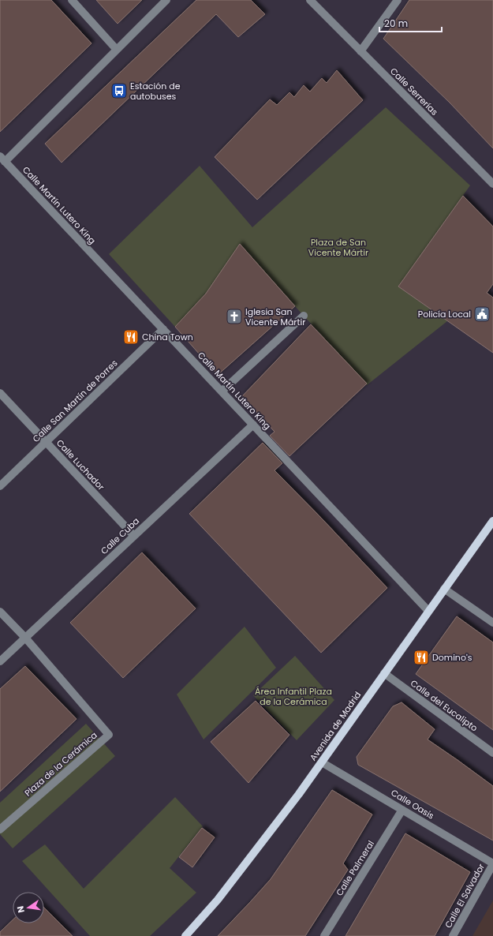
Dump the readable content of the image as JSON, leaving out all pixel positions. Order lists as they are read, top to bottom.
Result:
{
  "streets": {
    "main road": ["Avenida de Madrid"],
    "street": [
      "Calle Serrerías",
      "Calle Martín Lutero King",
      "Calle San Martín de Porres",
      "Calle Luchador",
      "Calle Cuba",
      "Calle del Eucalipto",
      "Plaza de la Cerámica",
      "Calle Oasis",
      "Calle Palmeral",
      "Calle El Salvador"
    ]
  },
  "crossings": [
    ["Calle Martín Lutero King", "Calle San Martín de Porres"],
    ["Calle Martín Lutero King", "Calle Cuba"],
    ["Calle Martín Lutero King", "Avenida de Madrid"],
    ["Calle San Martín de Porres", "Calle Luchador"],
    ["Calle Luchador", "Calle Cuba"],
    ["Calle Cuba", "Plaza de la Cerámica"],
    ["Calle del Eucalipto", "Avenida de Madrid"],
    ["Avenida de Madrid", "Calle Oasis"],
    ["Calle Oasis", "Calle Palmeral"],
    ["Calle Oasis", "Calle El Salvador"]
  ],
  "parks": ["Plaza de San Vicente Mártir", "Área Infantil Plaza de la Cerámica"],
  "places": {
    "bus stop": ["Estación de autobuses"],
    "public building": ["Policía Local"],
    "church": ["Iglesia San Vicente Mártir"],
    "restaurant": ["China Town", "Domino's"]
  },
  "scale_bar": "20 m",
  "north": "left"
}
